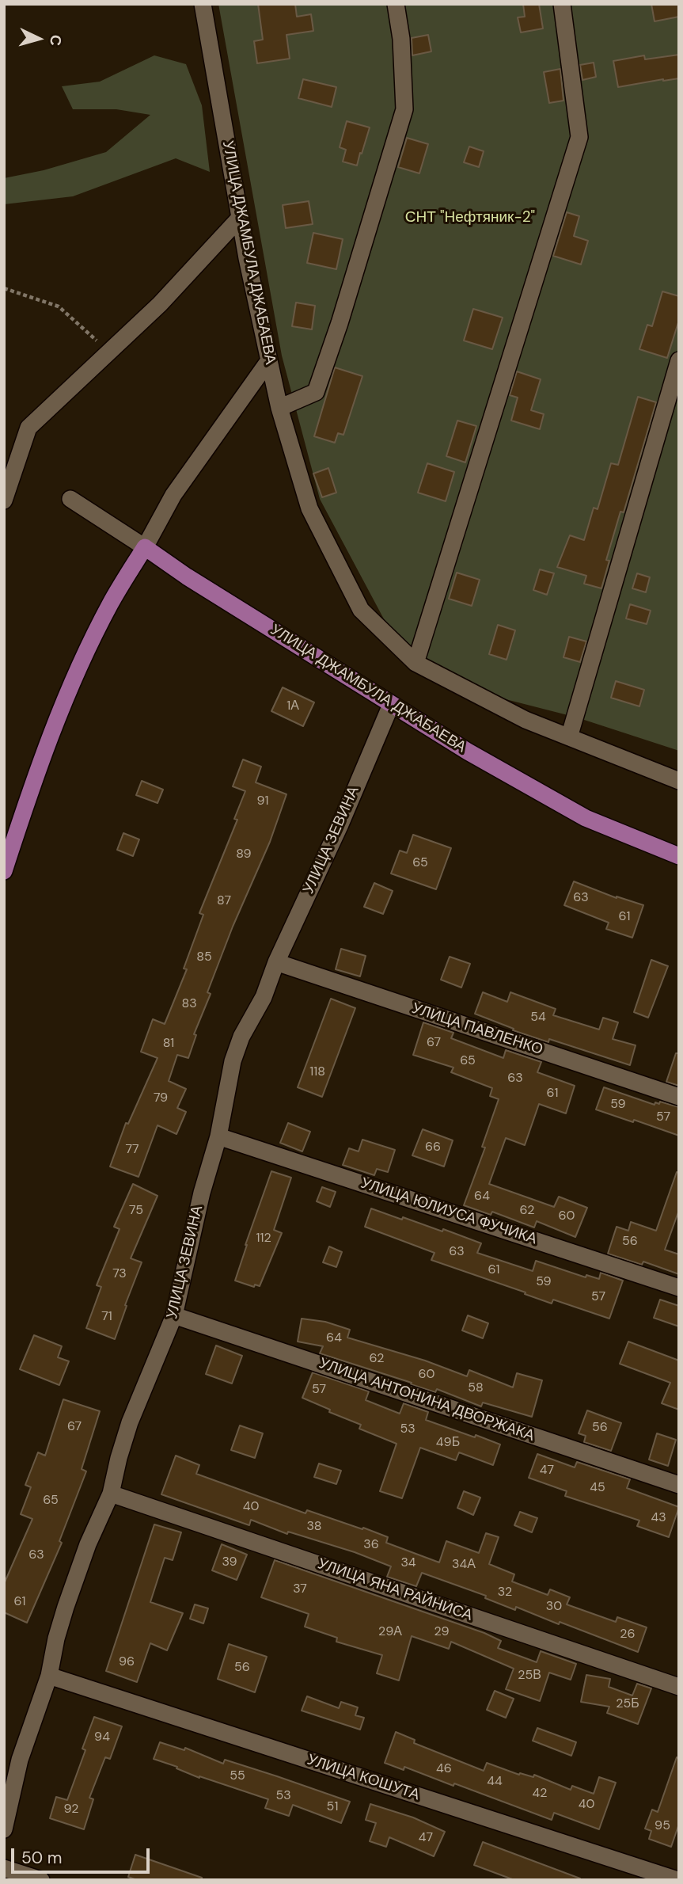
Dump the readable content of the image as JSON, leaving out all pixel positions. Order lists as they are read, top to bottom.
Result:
{
  "streets": {
    "main road": ["УЛИЦА ДЖАМБУЛА ДЖАБАЕВА"],
    "street": [
      "УЛИЦА ЗЕВИНА",
      "УЛИЦА ПАВЛЕНКО",
      "УЛИЦА ЮЛИУСА ФУЧИКА",
      "УЛИЦА АНТОНИНА ДВОРЖАКА",
      "УЛИЦА ЯНА РАЙНИСА",
      "УЛИЦА КОШУТА"
    ]
  },
  "crossings": [
    ["УЛИЦА ДЖАМБУЛА ДЖАБАЕВА", "УЛИЦА ЗЕВИНА"],
    ["УЛИЦА ЗЕВИНА", "УЛИЦА ПАВЛЕНКО"],
    ["УЛИЦА ЗЕВИНА", "УЛИЦА ЮЛИУСА ФУЧИКА"],
    ["УЛИЦА ЗЕВИНА", "УЛИЦА АНТОНИНА ДВОРЖАКА"],
    ["УЛИЦА ЗЕВИНА", "УЛИЦА ЯНА РАЙНИСА"],
    ["УЛИЦА ЗЕВИНА", "УЛИЦА КОШУТА"]
  ],
  "parks": ["СНТ \"Нефтяник-2\""],
  "house_numbers": [
    "1А",
    "91",
    "89",
    "65",
    "63",
    "87",
    "61",
    "85",
    "83",
    "54",
    "67",
    "81",
    "65",
    "118",
    "63",
    "61",
    "79",
    "59",
    "57",
    "66",
    "77",
    "64",
    "75",
    "62",
    "60",
    "112",
    "56",
    "63",
    "61",
    "73",
    "59",
    "57",
    "71",
    "64",
    "62",
    "60",
    "58",
    "57",
    "67",
    "56",
    "53",
    "49Б",
    "47",
    "45",
    "65",
    "40",
    "43",
    "38",
    "36",
    "63",
    "39",
    "34",
    "34А",
    "37",
    "32",
    "61",
    "30",
    "29А",
    "29",
    "26",
    "96",
    "56",
    "25В",
    "25Б",
    "94",
    "46",
    "55",
    "44",
    "42",
    "53",
    "40",
    "51",
    "92",
    "95",
    "47"
  ],
  "scale_bar": "50 m",
  "north": "right"
}
